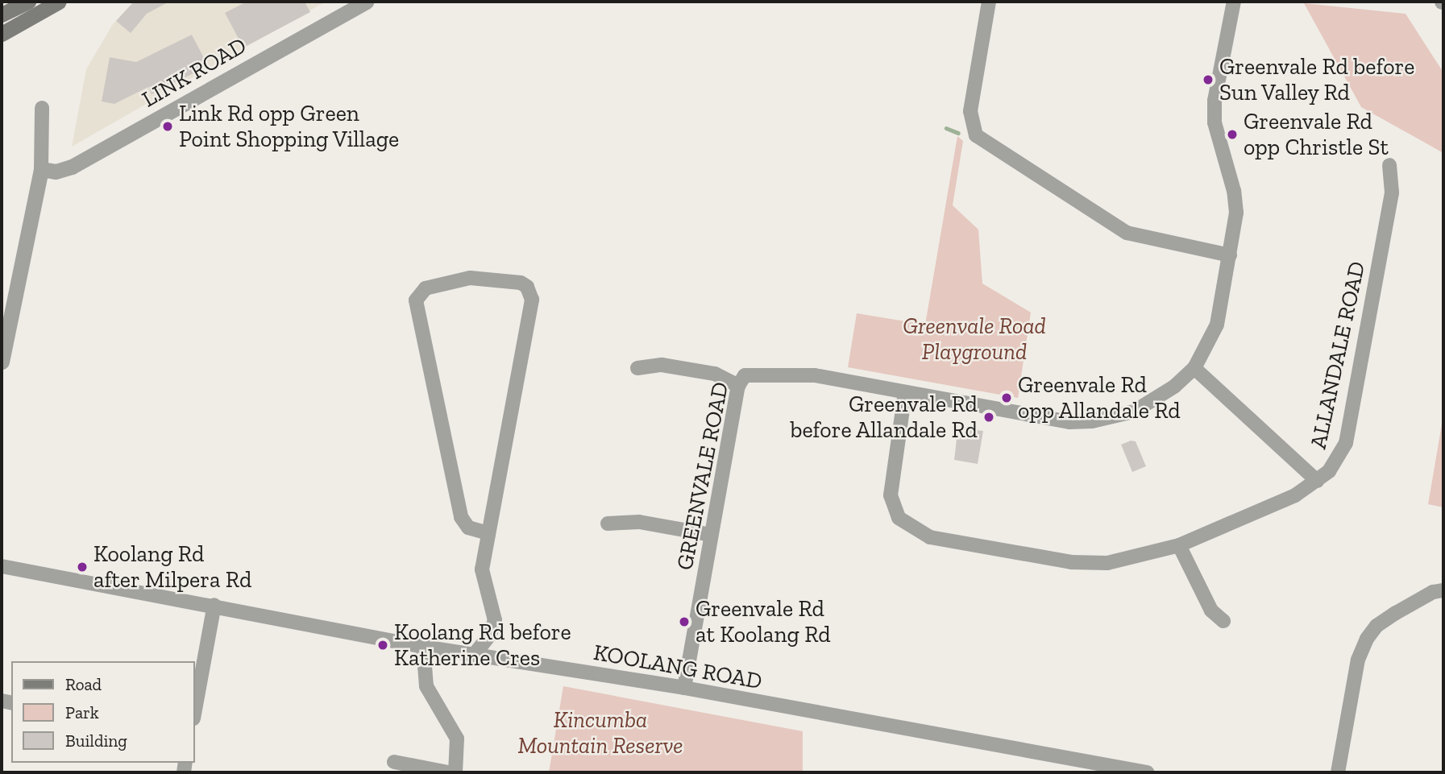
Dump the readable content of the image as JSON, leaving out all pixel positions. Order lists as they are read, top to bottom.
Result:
{
  "streets": {
    "street": [
      "LINK ROAD",
      "ALLANDALE ROAD",
      "GREENVALE ROAD",
      "KOOLANG ROAD"
    ]
  },
  "crossings": [
    ["ALLANDALE ROAD", "GREENVALE ROAD"],
    ["GREENVALE ROAD", "KOOLANG ROAD"]
  ],
  "parks": ["Greenvale Road Playground", "Kincumba Mountain Reserve"],
  "places": [
    "Greenvale Rd before Sun Valley Rd",
    "Link Rd opp Green Point Shopping Village",
    "Greenvale Rd opp Christle St",
    "Greenvale Rd opp Allandale Rd",
    "Greenvale Rd before Allandale Rd",
    "Koolang Rd after Milpera Rd",
    "Greenvale Rd at Koolang Rd",
    "Koolang Rd before Katherine Cres"
  ],
  "legend": ["Road", "Park", "Building"]
}
